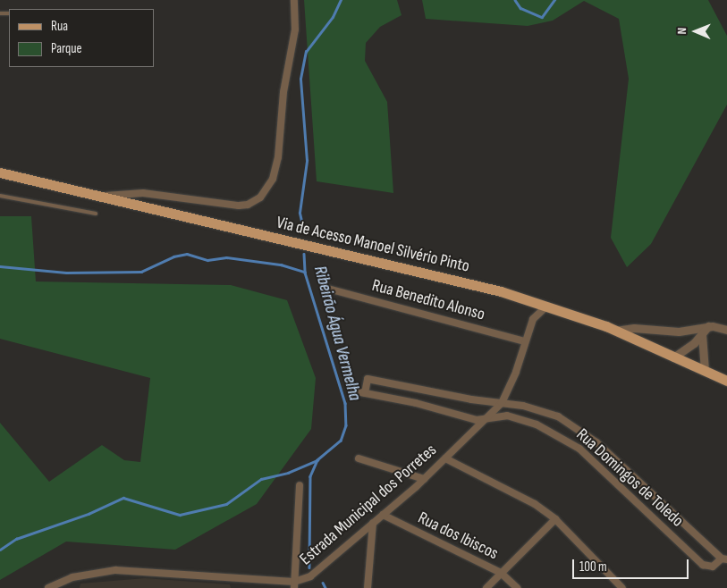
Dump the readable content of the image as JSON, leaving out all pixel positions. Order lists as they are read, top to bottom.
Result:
{
  "streets": {
    "main road": ["Via de Acesso Manoel Silvério Pinto"],
    "street": [
      "Rua Benedito Alonso",
      "Rua Domingos de Toledo",
      "Estrada Municipal dos Porretes",
      "Rua dos Ibiscos"
    ]
  },
  "crossings": [
    ["Via de Acesso Manoel Silvério Pinto", "Estrada Municipal dos Porretes"],
    ["Rua Benedito Alonso", "Estrada Municipal dos Porretes"],
    ["Rua Domingos de Toledo", "Estrada Municipal dos Porretes"],
    ["Estrada Municipal dos Porretes", "Rua dos Ibiscos"]
  ],
  "water": ["Ribeirão Água Vermelha"],
  "legend": ["Rua", "Parque"],
  "scale_bar": "100 m",
  "north": "left"
}
